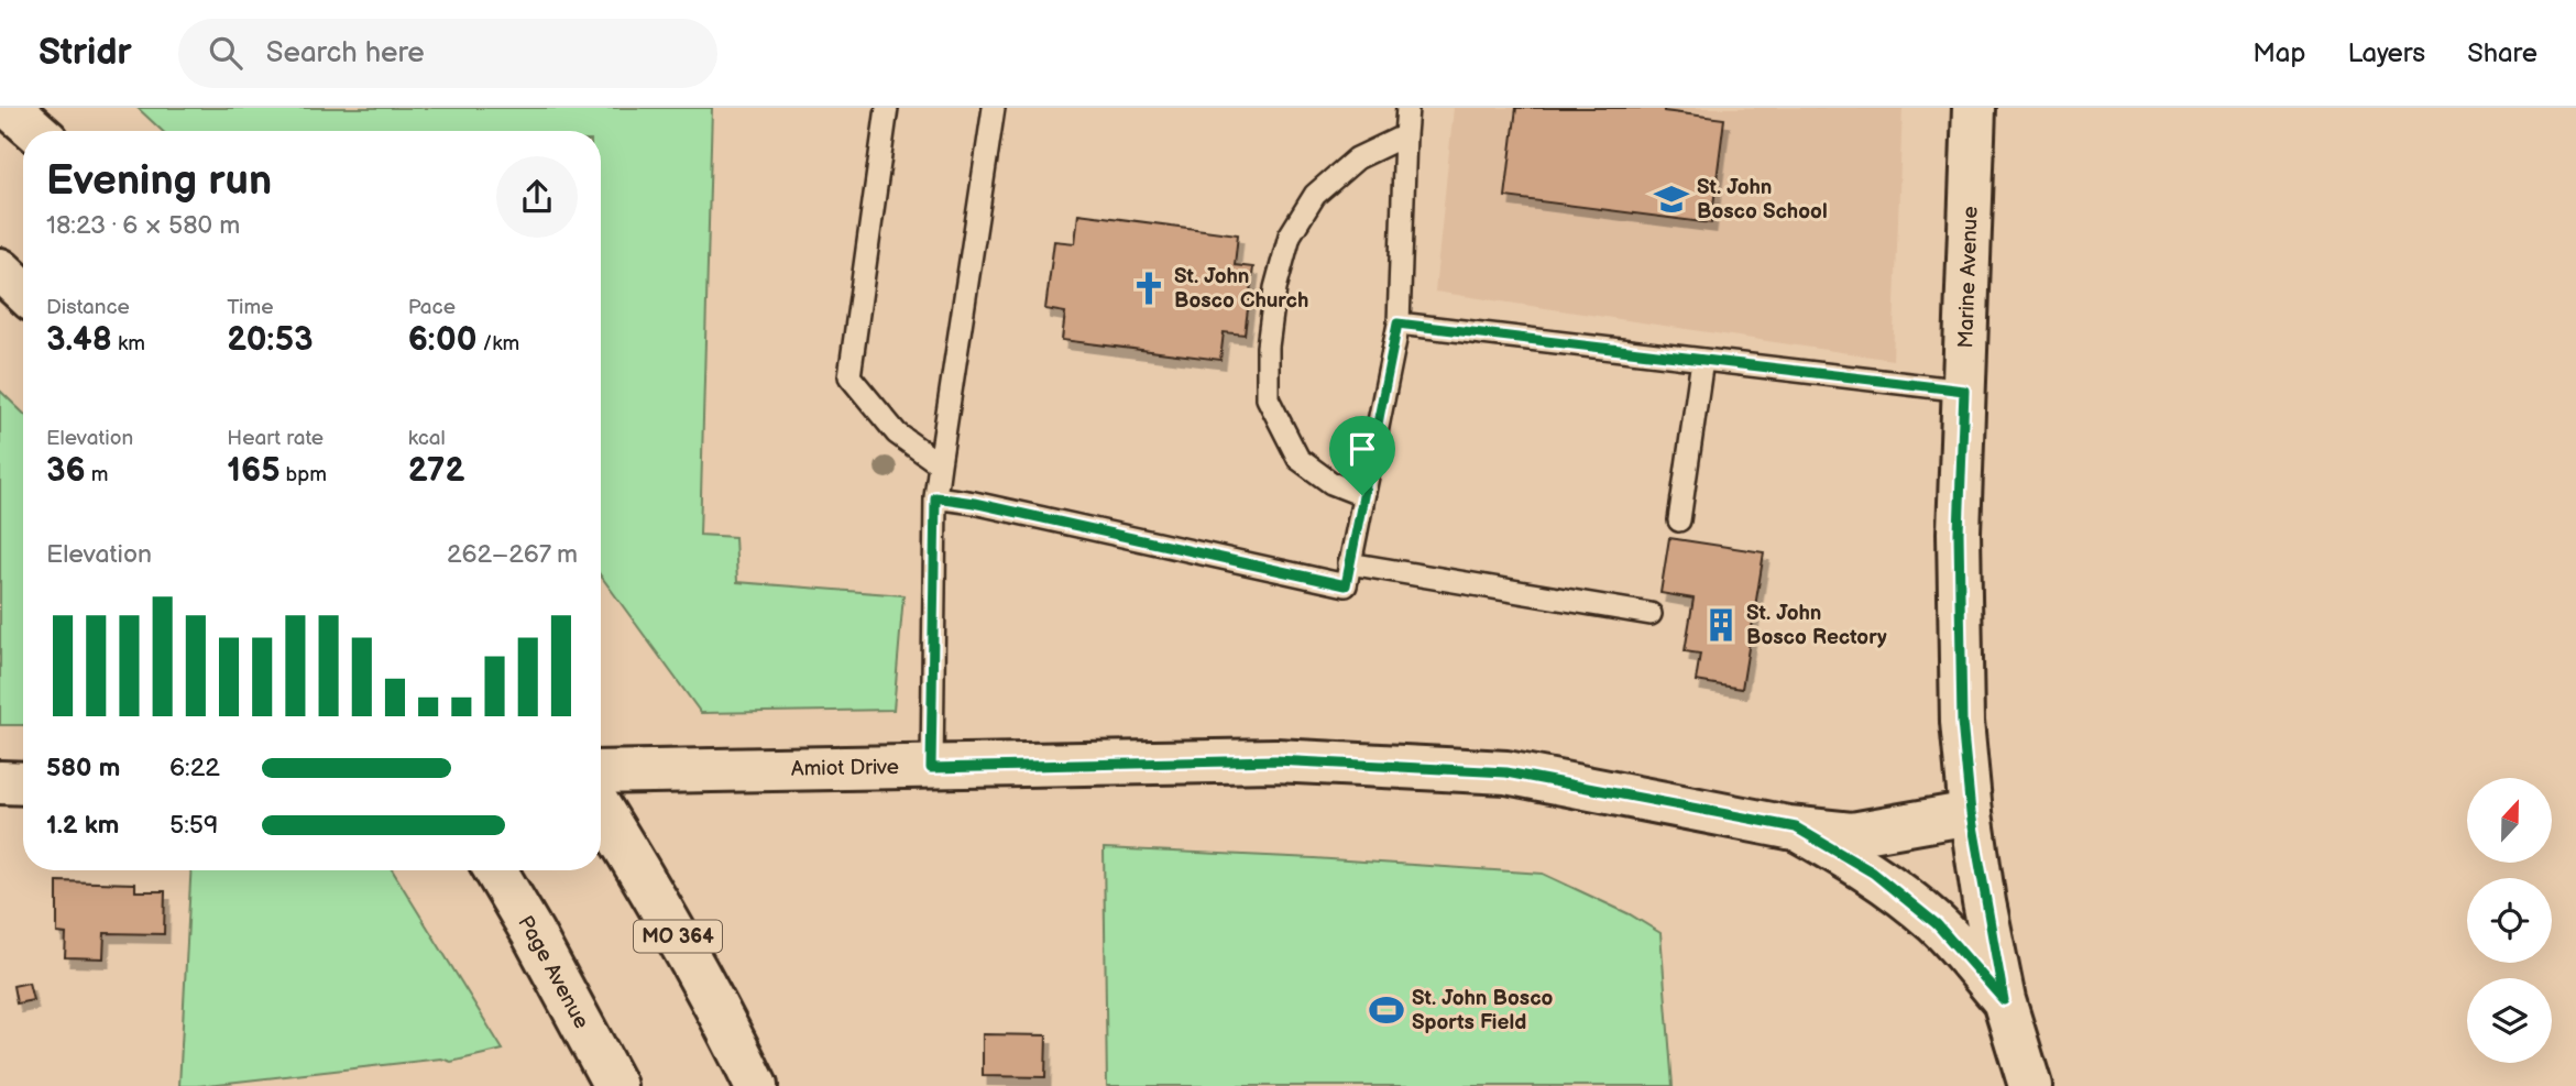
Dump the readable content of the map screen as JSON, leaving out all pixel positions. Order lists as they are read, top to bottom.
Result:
{
  "streets": {
    "main road": [
      "Marine Avenue",
      "Amiot Drive",
      "MO 364",
      "Page Avenue"
    ]
  },
  "crossings": [
    ["Marine Avenue", "Amiot Drive"]
  ],
  "places": {
    "school or university": ["St. John Bosco School"],
    "church": ["St. John Bosco Church"],
    "building": ["St. John Bosco Rectory"],
    "sports": ["St. John Bosco Sports Field"]
  },
  "north": "top",
  "page": {
    "header": "Stridr",
    "search": "Search here",
    "nav": ["Map", "Layers", "Share"],
    "heading": ["Evening run", "18:23 · 6 × 580 m"],
    "stats": [
      ["Distance", "3.48 km"],
      ["Time", "20:53"],
      ["Pace", "6:00 /km"],
      ["Elevation", "36 m"],
      ["Heart rate", "165 bpm"],
      ["kcal", "272"]
    ],
    "chart": ["Elevation", "262–267 m"],
    "list": [
      {
        "name": "580 m",
        "note": "6:22"
      },
      {
        "name": "1.2 km",
        "note": "5:59"
      }
    ]
  }
}
